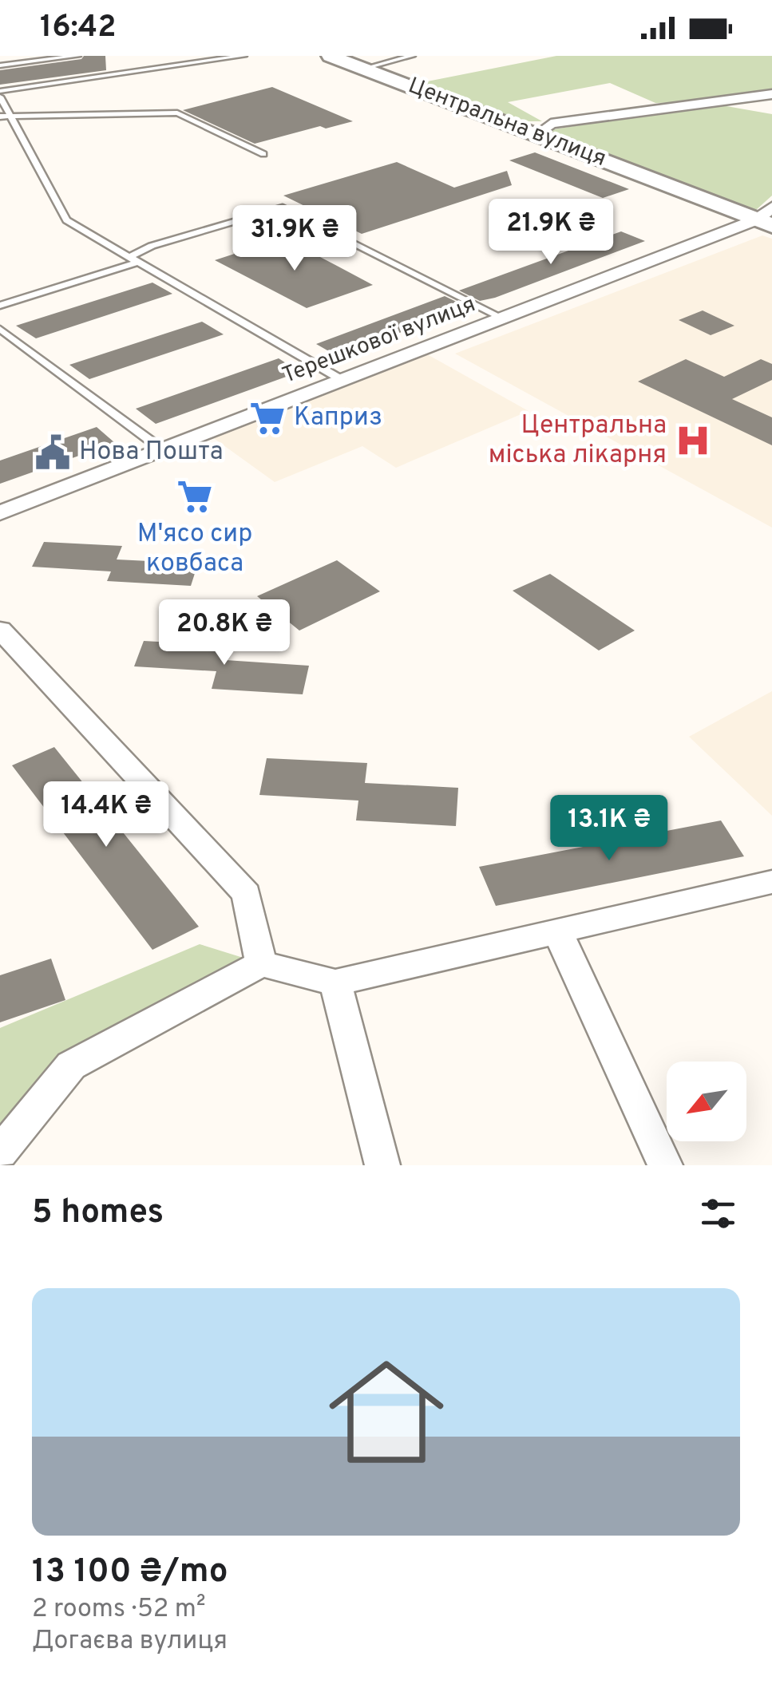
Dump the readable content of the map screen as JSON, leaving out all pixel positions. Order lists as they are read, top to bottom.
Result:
{
  "streets": {
    "main road": ["Центральна вулиця"],
    "street": ["Терешкової вулиця"]
  },
  "crossings": [
    ["Центральна вулиця", "Терешкової вулиця"]
  ],
  "places": {
    "supermarket": ["Каприз", "М'ясо сир ковбаса"],
    "hospital": ["Центральна міська лікарня"],
    "public building": ["Нова Пошта"]
  },
  "north": "bottom left",
  "page": {
    "status": "16:42",
    "price": [
      "21.9K ₴",
      "31.9K ₴",
      "20.8K ₴",
      "14.4K ₴",
      "13.1K ₴"
    ],
    "heading": "5 homes",
    "list": [
      {
        "name": "13 100 ₴/mo",
        "note": "2 rooms · 52 m² · Догаєва вулиця"
      }
    ]
  }
}
